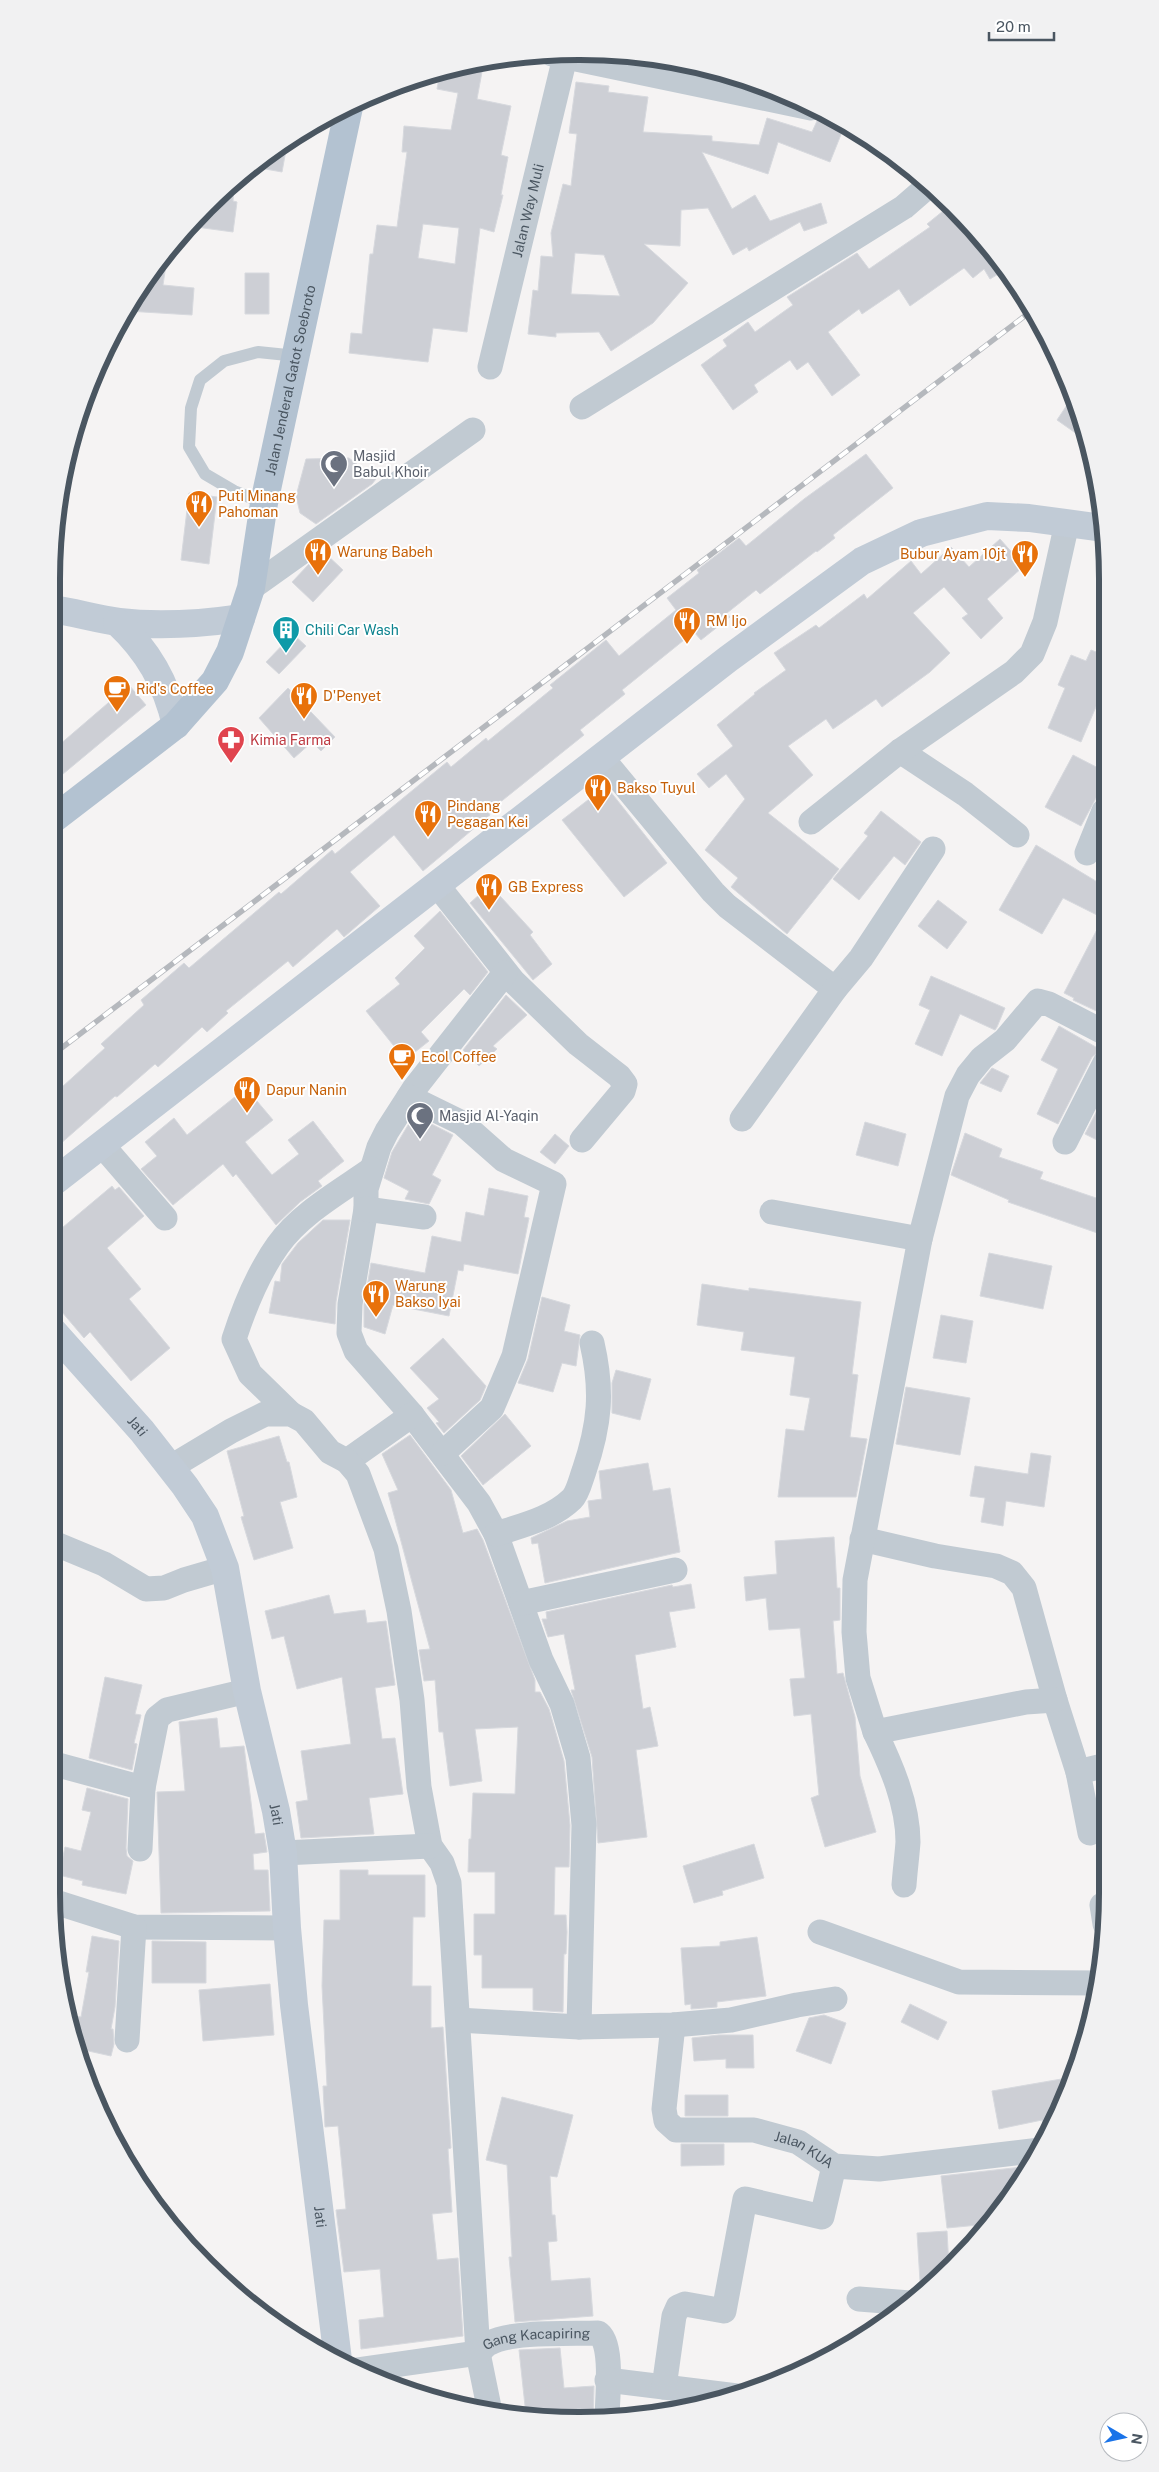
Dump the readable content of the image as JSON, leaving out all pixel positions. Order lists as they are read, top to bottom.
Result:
{
  "streets": {
    "main road": ["Jalan Jenderal Gatot Soebroto"],
    "street": [
      "Jalan Way Muli",
      "Jati",
      "Jalan KUA",
      "Gang Kacapiring"
    ]
  },
  "places": {
    "mosque": ["Masjid Babul Khoir", "Masjid Al-Yaqin"],
    "restaurant": [
      "Puti Minang Pahoman",
      "Warung Babeh",
      "Bubur Ayam 10jt",
      "RM Ijo",
      "D'Penyet",
      "Bakso Tuyul",
      "Pindang Pegagan Kei",
      "GB Express",
      "Dapur Nanin",
      "Warung Bakso Iyai"
    ],
    "building": ["Chili Car Wash"],
    "cafe": ["Rid's Coffee", "Ecol Coffee"],
    "pharmacy": ["Kimia Farma"]
  },
  "scale_bar": "20 m",
  "north": "right"
}
